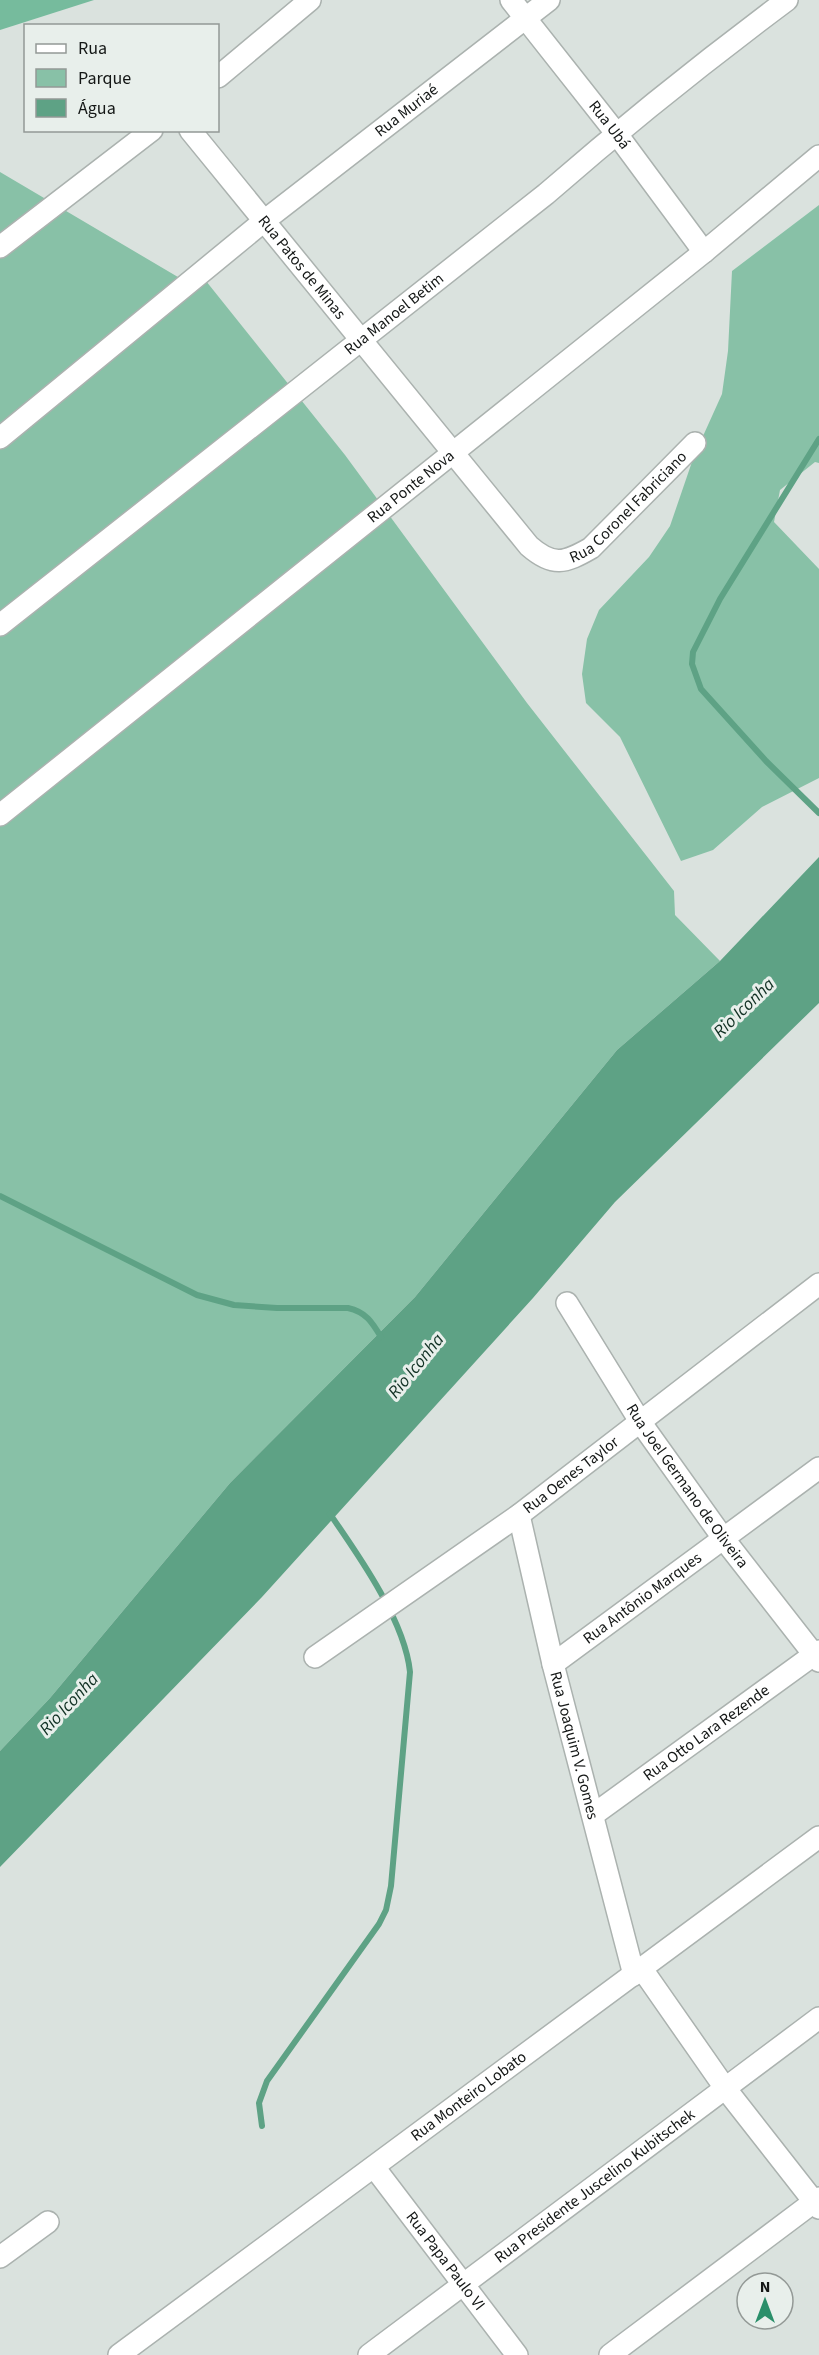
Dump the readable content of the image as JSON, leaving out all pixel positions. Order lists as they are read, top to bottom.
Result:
{
  "streets": {
    "street": [
      "Rua Muriaé",
      "Rua Ubá",
      "Rua Patos de Minas",
      "Rua Manoel Betim",
      "Rua Ponte Nova",
      "Rua Coronel Fabriciano",
      "Rua Oenes Taylor",
      "Rua Joel Germano de Oliveira",
      "Rua Antônio Marques",
      "Rua Otto Lara Rezende",
      "Rua Joaquim V. Gomes",
      "Rua Monteiro Lobato",
      "Rua Presidente Juscelino Kubitschek",
      "Rua Papa Paulo VI"
    ]
  },
  "crossings": [
    ["Rua Muriaé", "Rua Ubá"],
    ["Rua Muriaé", "Rua Patos de Minas"],
    ["Rua Ubá", "Rua Manoel Betim"],
    ["Rua Ubá", "Rua Ponte Nova"],
    ["Rua Patos de Minas", "Rua Manoel Betim"],
    ["Rua Patos de Minas", "Rua Ponte Nova"],
    ["Rua Patos de Minas", "Rua Coronel Fabriciano"],
    ["Rua Oenes Taylor", "Rua Joel Germano de Oliveira"],
    ["Rua Oenes Taylor", "Rua Joaquim V. Gomes"],
    ["Rua Joel Germano de Oliveira", "Rua Antônio Marques"],
    ["Rua Joel Germano de Oliveira", "Rua Otto Lara Rezende"],
    ["Rua Antônio Marques", "Rua Joaquim V. Gomes"],
    ["Rua Otto Lara Rezende", "Rua Joaquim V. Gomes"],
    ["Rua Joaquim V. Gomes", "Rua Monteiro Lobato"],
    ["Rua Joaquim V. Gomes", "Rua Presidente Juscelino Kubitschek"],
    ["Rua Monteiro Lobato", "Rua Papa Paulo VI"],
    ["Rua Presidente Juscelino Kubitschek", "Rua Papa Paulo VI"]
  ],
  "water": ["Rio Iconha"],
  "legend": ["Rua", "Parque", "Água"],
  "north": "top"
}
